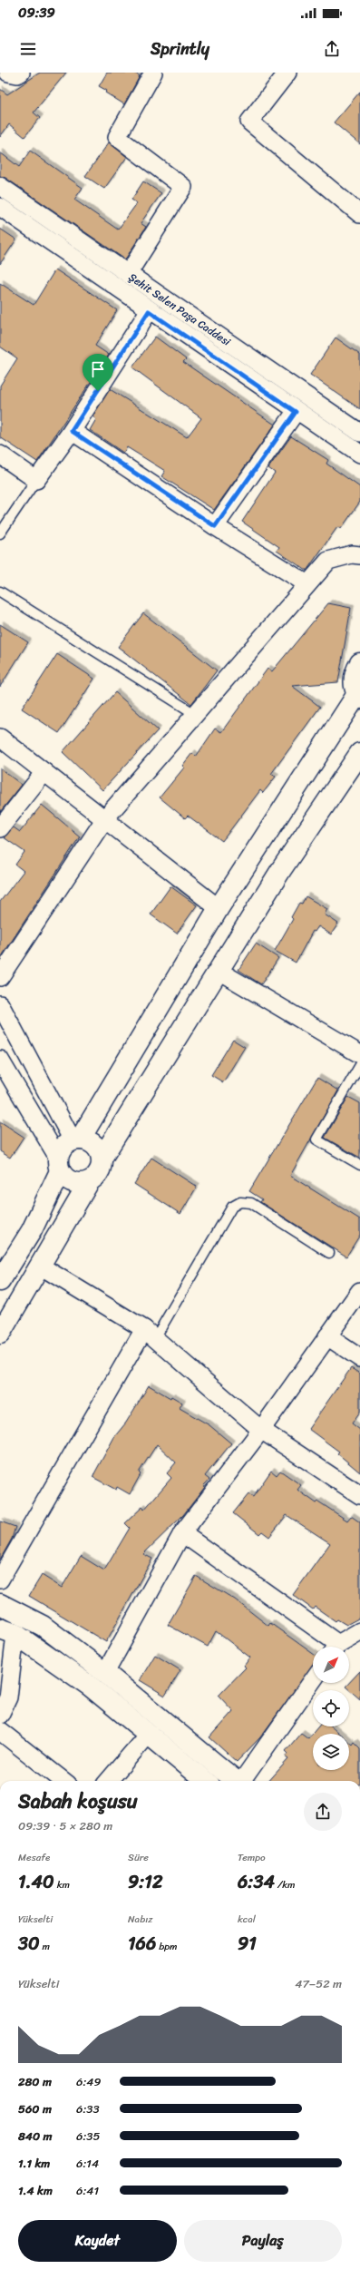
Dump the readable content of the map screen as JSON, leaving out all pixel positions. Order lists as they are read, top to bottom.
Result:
{
  "streets": {
    "street": ["Şehit Selen Paşa Caddesi"]
  },
  "north": "top right",
  "page": {
    "status": "09:39",
    "header": "Sprintly",
    "heading": ["Sabah koşusu", "09:39 · 5 × 280 m"],
    "stats": [
      ["Mesafe", "1.40 km"],
      ["Süre", "9:12"],
      ["Tempo", "6:34 /km"],
      ["Yükselti", "30 m"],
      ["Nabız", "166 bpm"],
      ["kcal", "91"]
    ],
    "chart": ["Yükselti", "47–52 m"],
    "list": [
      {
        "name": "280 m",
        "note": "6:49"
      },
      {
        "name": "560 m",
        "note": "6:33"
      },
      {
        "name": "840 m",
        "note": "6:35"
      },
      {
        "name": "1.1 km",
        "note": "6:14"
      },
      {
        "name": "1.4 km",
        "note": "6:41"
      }
    ],
    "buttons": ["Kaydet", "Paylaş"]
  }
}
